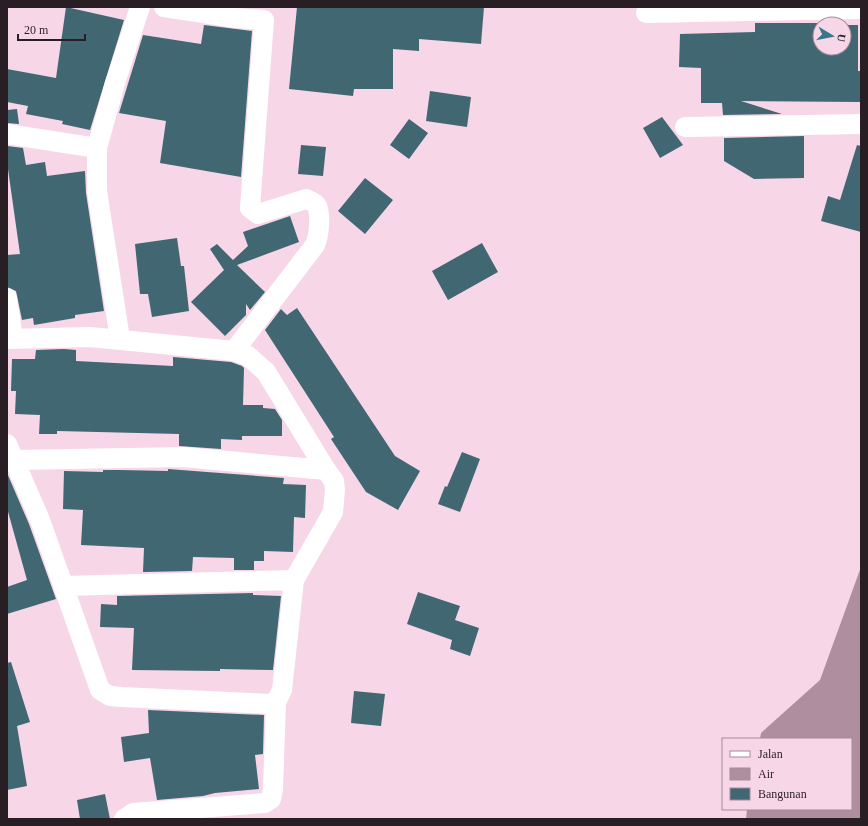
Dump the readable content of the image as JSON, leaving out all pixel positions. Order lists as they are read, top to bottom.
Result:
{
  "legend": ["Jalan", "Air", "Bangunan"],
  "scale_bar": "20 m",
  "north": "right"
}
